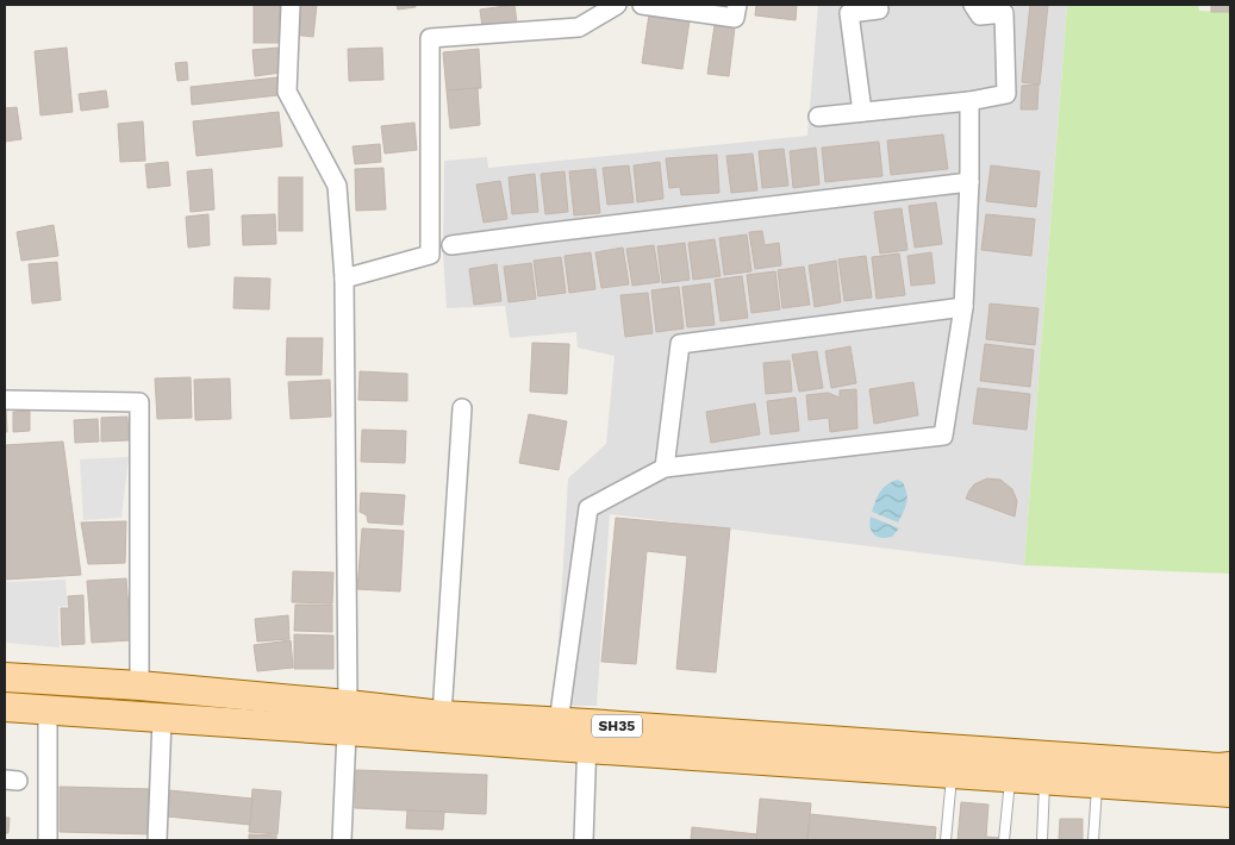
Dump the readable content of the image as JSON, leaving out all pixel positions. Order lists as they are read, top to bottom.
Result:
{
  "streets": {
    "main road": ["SH35"]
  }
}
